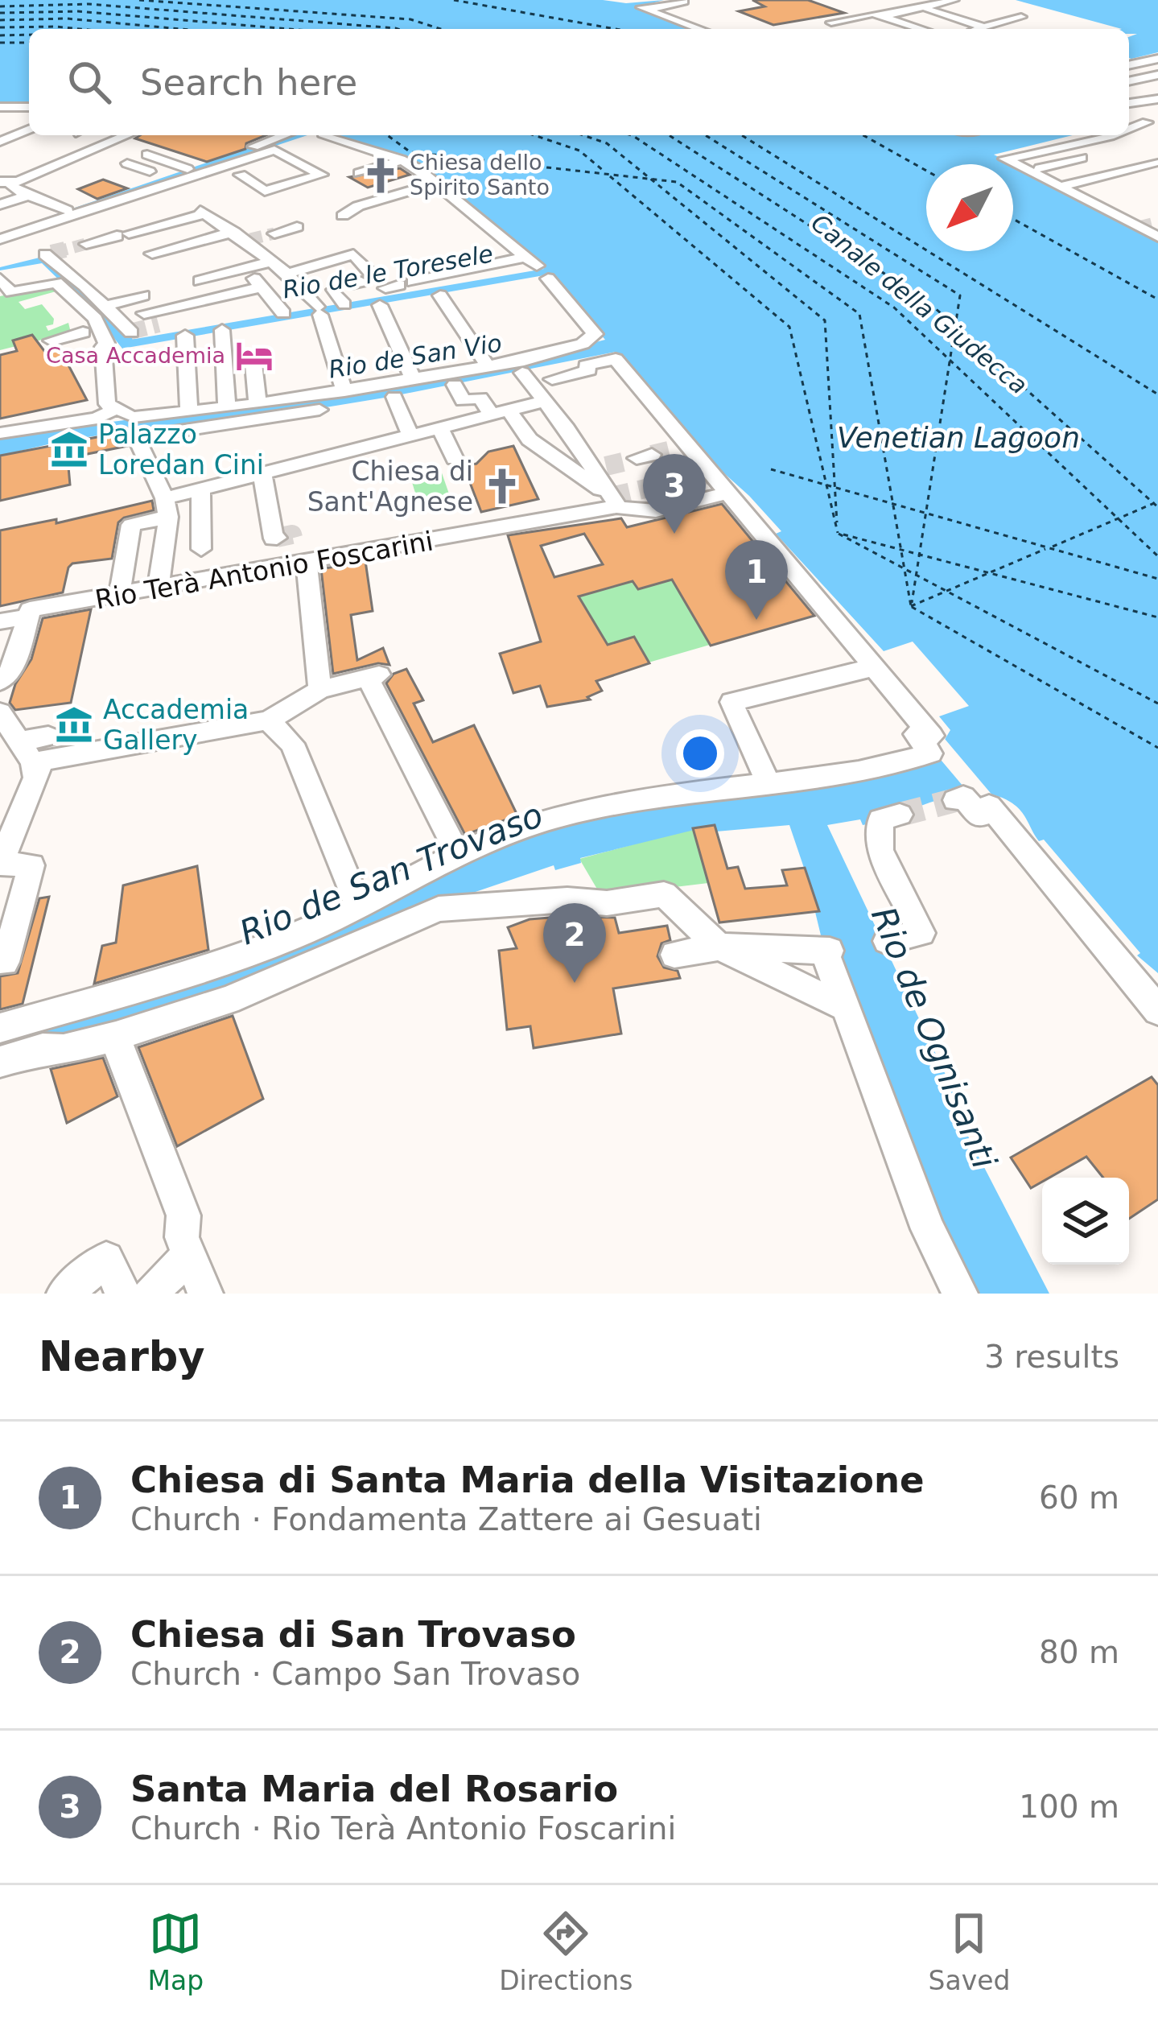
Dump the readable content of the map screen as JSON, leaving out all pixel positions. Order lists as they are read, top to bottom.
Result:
{
  "streets": {
    "street": ["Rio Terà Antonio Foscarini"]
  },
  "water": [
    "Rio de le Toresele",
    "Canale della Giudecca",
    "Rio de San Vio",
    "Venetian Lagoon",
    "Rio de San Trovaso",
    "Rio de Ognisanti"
  ],
  "places": {
    "church": ["Chiesa dello Spirito Santo", "Chiesa di Sant'Agnese"],
    "hotel": ["Casa Accademia"],
    "museum": ["Palazzo Loredan Cini", "Accademia Gallery"]
  },
  "north": "bottom left",
  "page": {
    "search": "Search here",
    "pins": ["3", "1", "2"],
    "heading": ["Nearby", "3 results"],
    "list": [
      {
        "mark": "1",
        "name": "Chiesa di Santa Maria della Visitazione",
        "note": "Church · Fondamenta Zattere ai Gesuati",
        "value": "60 m"
      },
      {
        "mark": "2",
        "name": "Chiesa di San Trovaso",
        "note": "Church · Campo San Trovaso",
        "value": "80 m"
      },
      {
        "mark": "3",
        "name": "Santa Maria del Rosario",
        "note": "Church · Rio Terà Antonio Foscarini",
        "value": "100 m"
      }
    ],
    "nav": ["Map", "Directions", "Saved"]
  }
}
